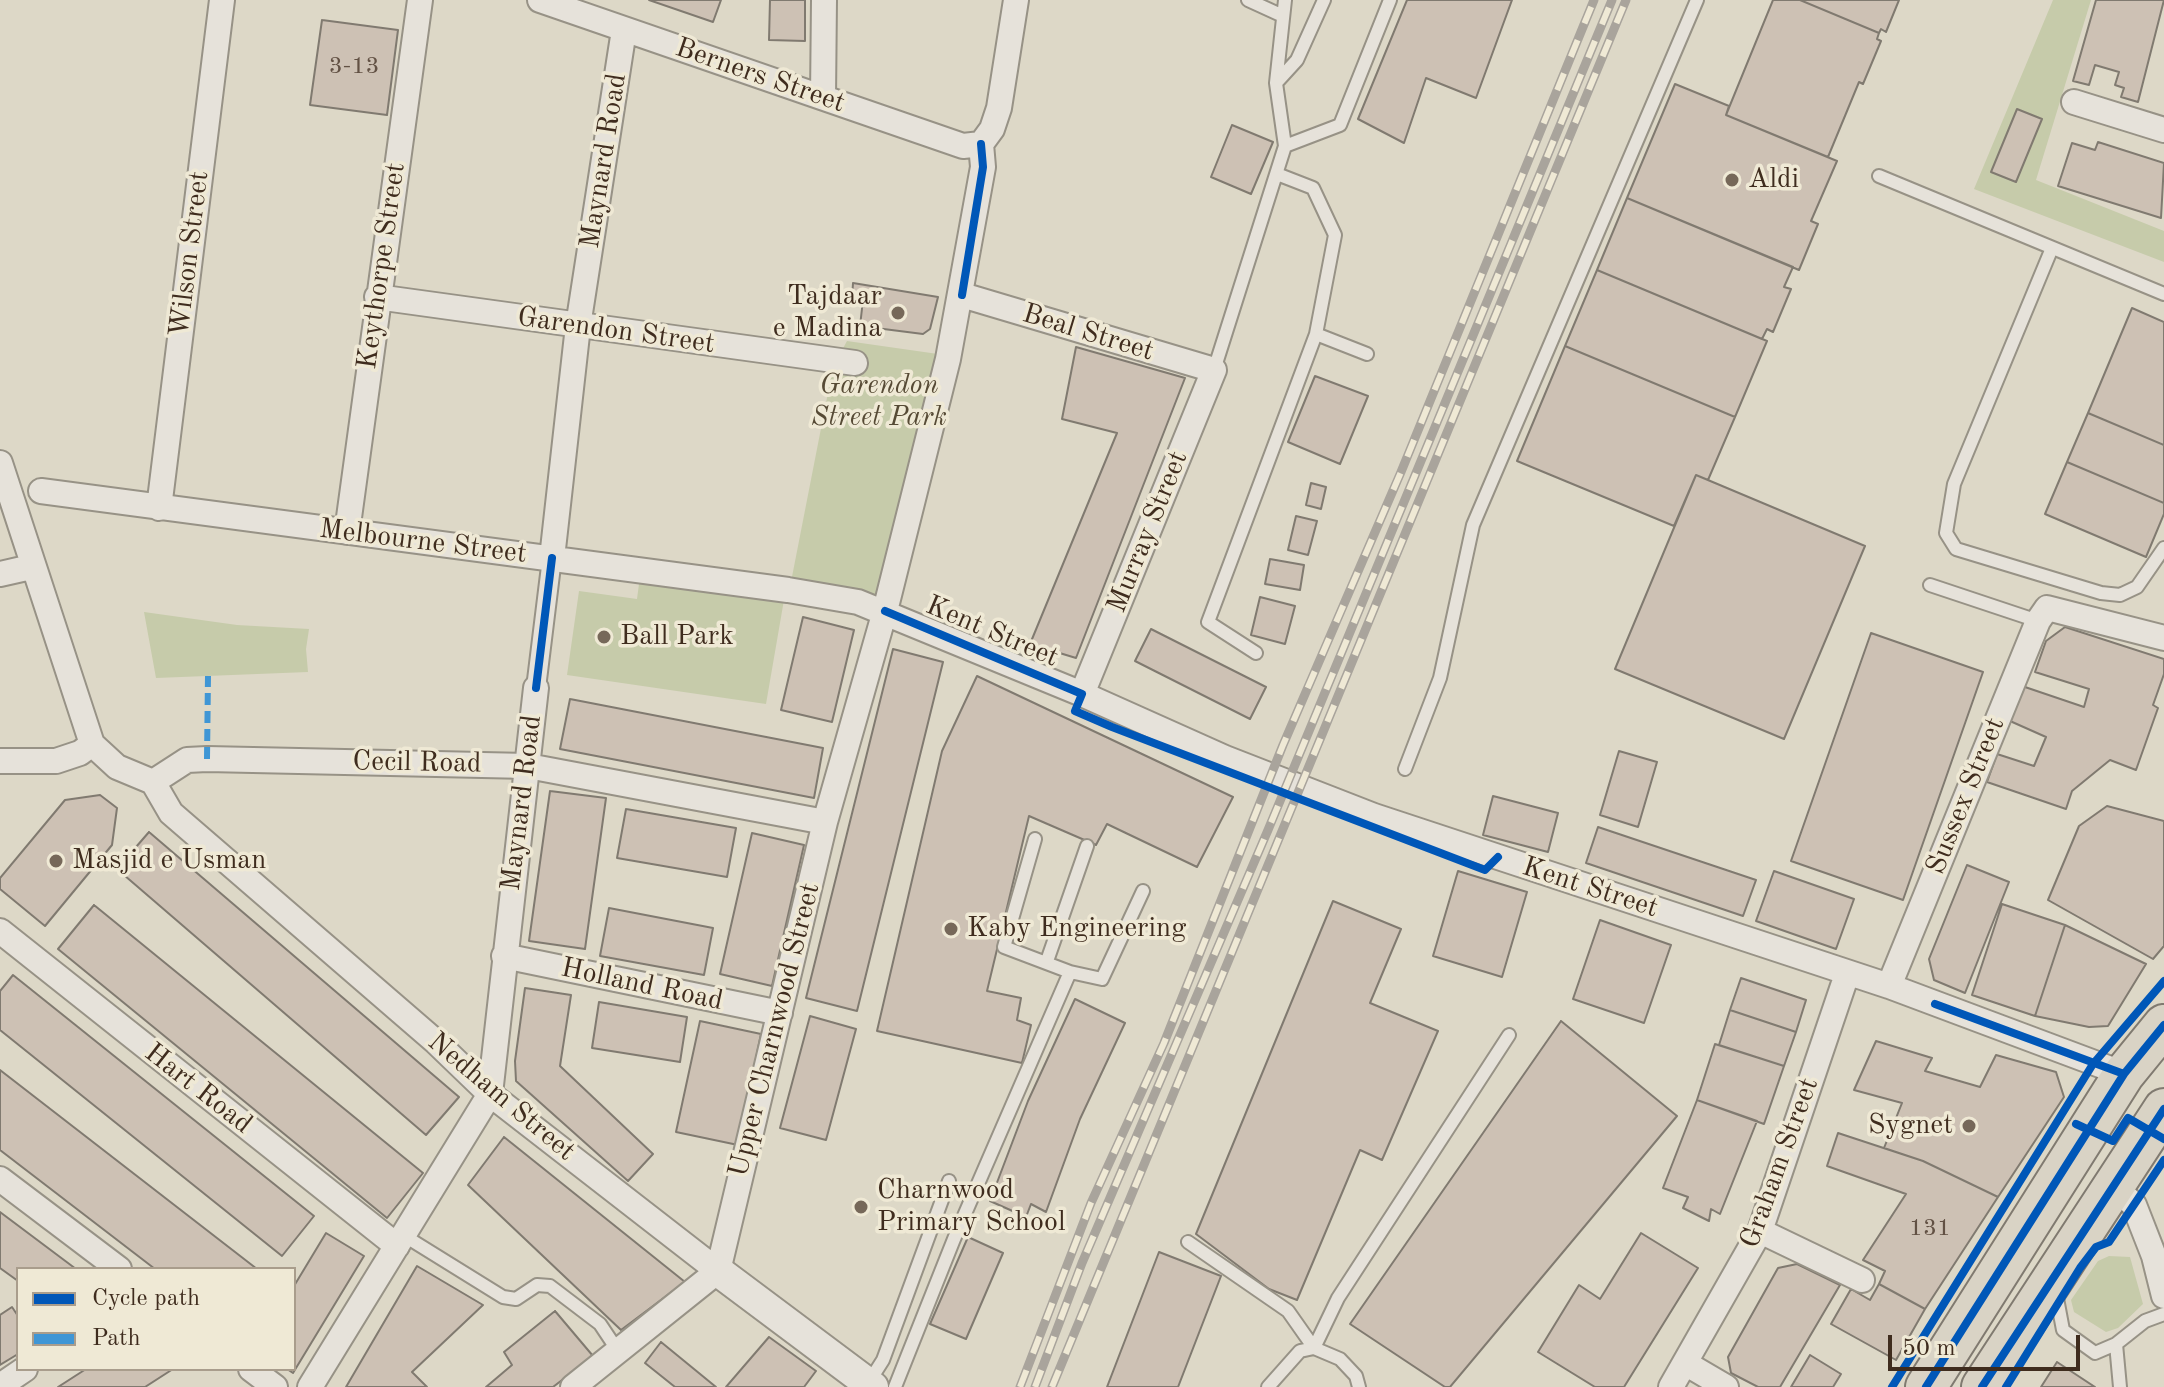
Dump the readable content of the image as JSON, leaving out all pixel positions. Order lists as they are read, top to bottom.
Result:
{
  "streets": {
    "street": [
      "Berners Street",
      "Maynard Road",
      "Wilson Street",
      "Keythorpe Street",
      "Garendon Street",
      "Beal Street",
      "Murray Street",
      "Melbourne Street",
      "Kent Street",
      "Cecil Road",
      "Sussex Street",
      "Holland Road",
      "Upper Charnwood Street",
      "Hart Road",
      "Nedham Street",
      "Graham Street"
    ]
  },
  "crossings": [
    ["Berners Street", "Maynard Road"],
    ["Berners Street", "Upper Charnwood Street"],
    ["Maynard Road", "Garendon Street"],
    ["Maynard Road", "Melbourne Street"],
    ["Maynard Road", "Cecil Road"],
    ["Maynard Road", "Holland Road"],
    ["Maynard Road", "Hart Road"],
    ["Maynard Road", "Nedham Street"],
    ["Wilson Street", "Melbourne Street"],
    ["Keythorpe Street", "Garendon Street"],
    ["Keythorpe Street", "Melbourne Street"],
    ["Beal Street", "Murray Street"],
    ["Beal Street", "Upper Charnwood Street"],
    ["Murray Street", "Kent Street"],
    ["Melbourne Street", "Kent Street"],
    ["Melbourne Street", "Upper Charnwood Street"],
    ["Kent Street", "Sussex Street"],
    ["Kent Street", "Upper Charnwood Street"],
    ["Kent Street", "Graham Street"],
    ["Cecil Road", "Upper Charnwood Street"],
    ["Cecil Road", "Nedham Street"],
    ["Holland Road", "Upper Charnwood Street"],
    ["Upper Charnwood Street", "Nedham Street"]
  ],
  "parks": ["Garendon Street Park"],
  "places": [
    "Aldi",
    "Tajdaar e Madina",
    "Ball Park",
    "Masjid e Usman",
    "Kaby Engineering",
    "Sygnet",
    "Charnwood Primary School"
  ],
  "house_numbers": ["3-13", "131"],
  "legend": ["Cycle path", "Path"],
  "scale_bar": "50 m"
}
